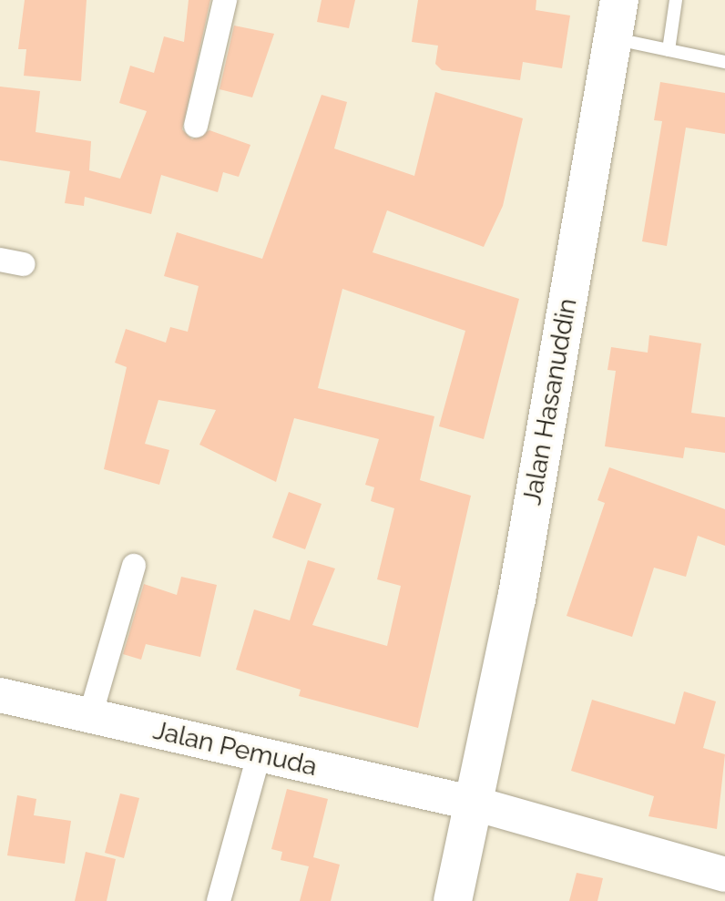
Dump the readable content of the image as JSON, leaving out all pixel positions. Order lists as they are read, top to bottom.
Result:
{
  "streets": {
    "main road": ["Jalan Hasanuddin", "Jalan Pemuda"]
  },
  "crossings": [
    ["Jalan Hasanuddin", "Jalan Pemuda"]
  ]
}
